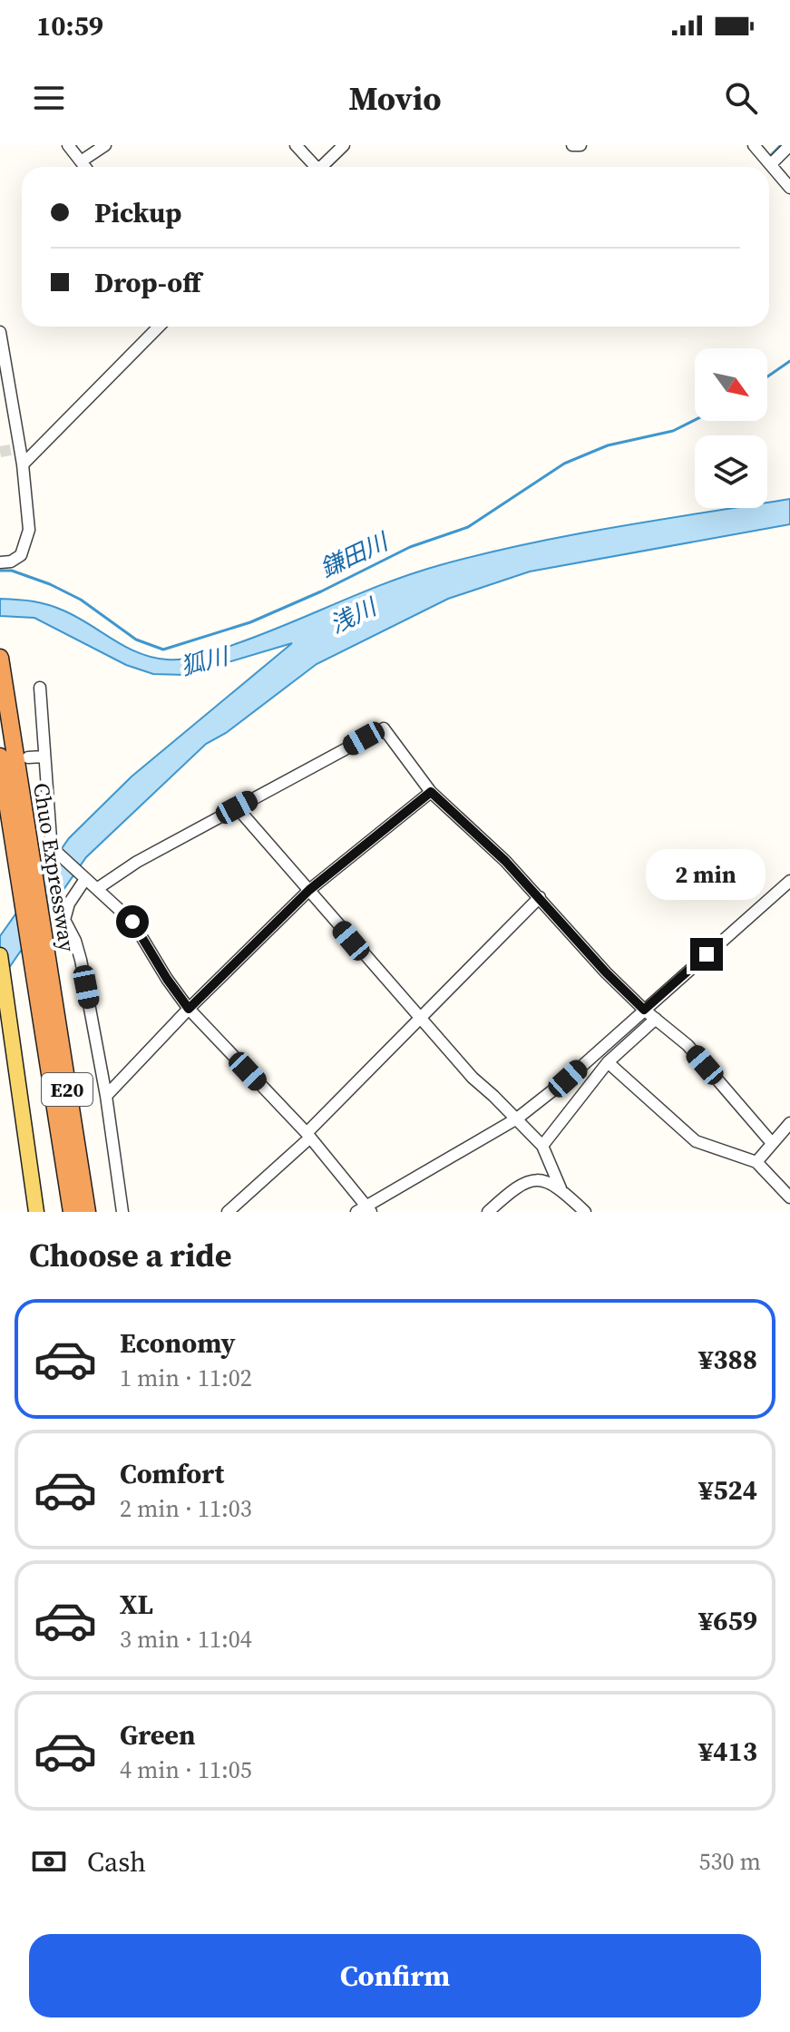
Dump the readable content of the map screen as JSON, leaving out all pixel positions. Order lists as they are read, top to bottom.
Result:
{
  "streets": {
    "highway": ["Chuo Expressway", "E20"]
  },
  "water": ["鎌田川", "浅川", "狐川"],
  "north": "bottom right",
  "page": {
    "status": "10:59",
    "header": "Movio",
    "banner": ["Pickup", "Drop-off"],
    "bubble": "2 min",
    "heading": "Choose a ride",
    "list": [
      {
        "name": "Economy",
        "note": "1 min · 11:02",
        "value": "¥388"
      },
      {
        "name": "Comfort",
        "note": "2 min · 11:03",
        "value": "¥524"
      },
      {
        "name": "XL",
        "note": "3 min · 11:04",
        "value": "¥659"
      },
      {
        "name": "Green",
        "note": "4 min · 11:05",
        "value": "¥413"
      }
    ],
    "pay": ["Cash", "530 m"],
    "buttons": "Confirm"
  }
}
